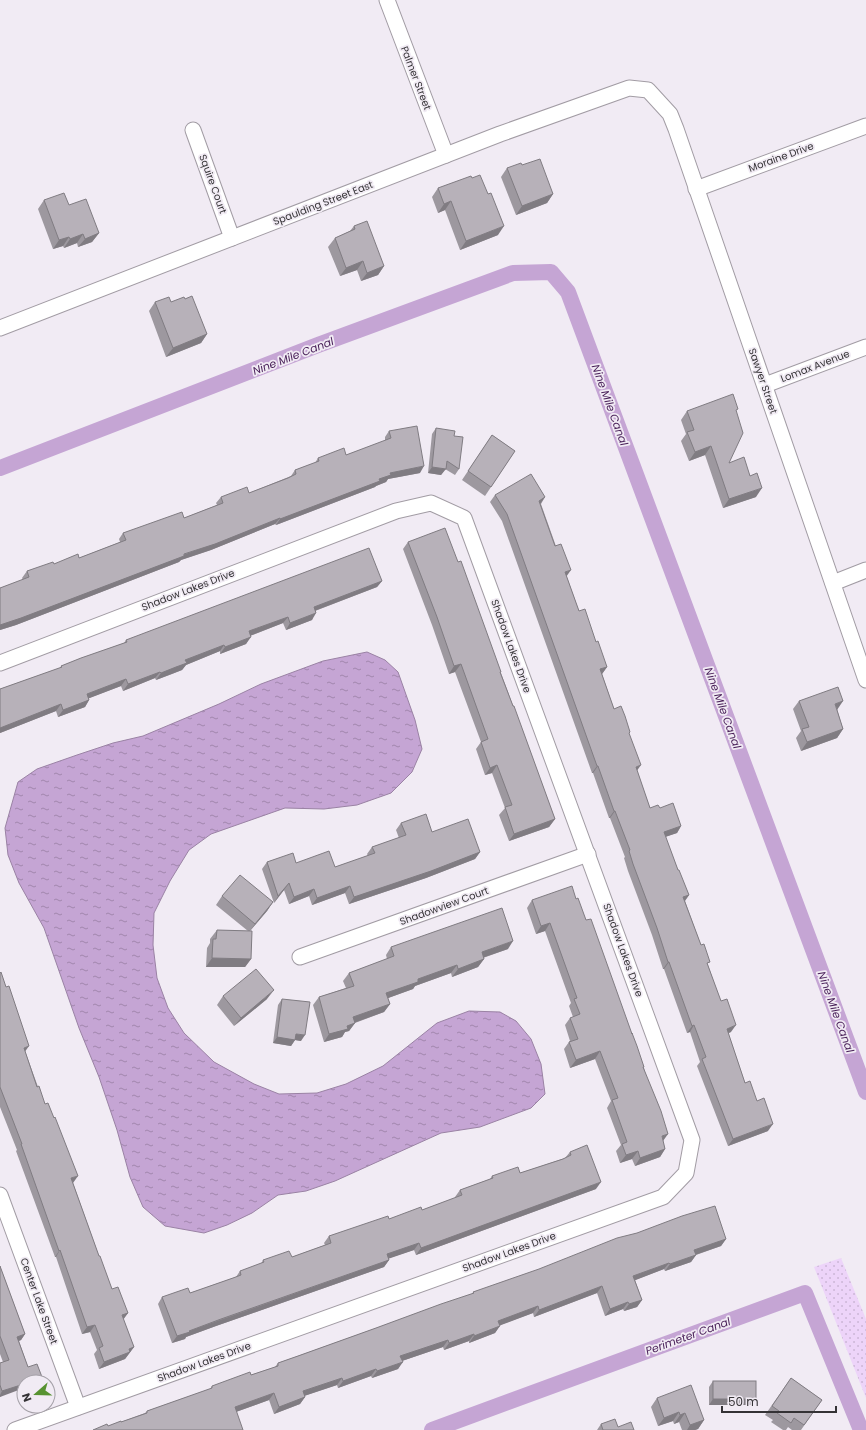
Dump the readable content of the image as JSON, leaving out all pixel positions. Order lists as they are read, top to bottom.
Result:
{
  "streets": {
    "street": [
      "Palmer Street",
      "Moraine Drive",
      "Squire Court",
      "Spaulding Street East",
      "Lomax Avenue",
      "Sawyer Street",
      "Shadow Lakes Drive",
      "Shadowview Court",
      "Center Lake Street"
    ]
  },
  "crossings": [
    ["Palmer Street", "Spaulding Street East"],
    ["Moraine Drive", "Sawyer Street"],
    ["Squire Court", "Spaulding Street East"],
    ["Spaulding Street East", "Sawyer Street"],
    ["Lomax Avenue", "Sawyer Street"],
    ["Shadow Lakes Drive", "Shadowview Court"],
    ["Shadow Lakes Drive", "Center Lake Street"]
  ],
  "water": ["Nine Mile Canal", "Perimeter Canal"],
  "scale_bar": "50 m",
  "north": "left"
}
